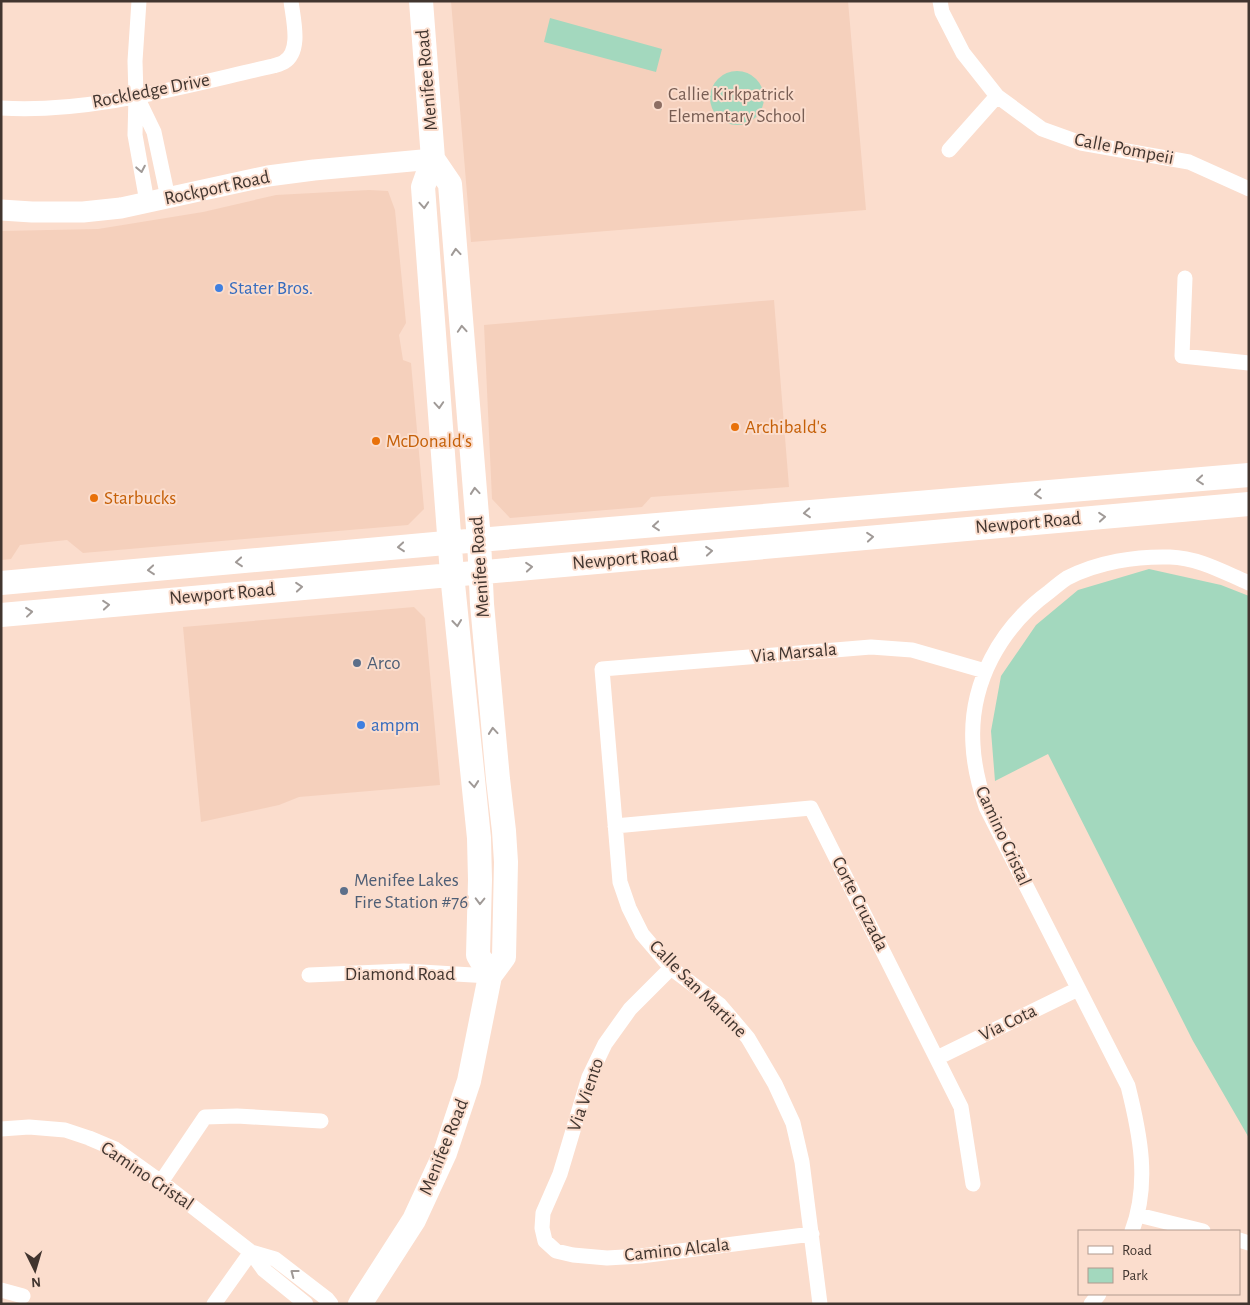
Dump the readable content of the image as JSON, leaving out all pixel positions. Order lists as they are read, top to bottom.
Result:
{
  "streets": {
    "main road": ["Menifee Road", "Newport Road"],
    "street": [
      "Rockledge Drive",
      "Calle Pompeii",
      "Rockport Road",
      "Via Marsala",
      "Camino Cristal",
      "Corte Cruzada",
      "Diamond Road",
      "Calle San Martine",
      "Via Cota",
      "Via Viento",
      "Camino Alcala"
    ]
  },
  "crossings": [
    ["Menifee Road", "Rockport Road"],
    ["Menifee Road", "Newport Road"],
    ["Menifee Road", "Diamond Road"],
    ["Via Marsala", "Camino Cristal"],
    ["Via Marsala", "Calle San Martine"],
    ["Camino Cristal", "Via Cota"],
    ["Corte Cruzada", "Calle San Martine"],
    ["Corte Cruzada", "Via Cota"],
    ["Calle San Martine", "Via Viento"],
    ["Calle San Martine", "Camino Alcala"],
    ["Via Viento", "Camino Alcala"]
  ],
  "places": [
    "Callie Kirkpatrick Elementary School",
    "Stater Bros.",
    "Archibald's",
    "McDonald's",
    "Starbucks",
    "Arco",
    "ampm",
    "Menifee Lakes Fire Station #76"
  ],
  "legend": ["Road", "Park"],
  "north": "bottom"
}
